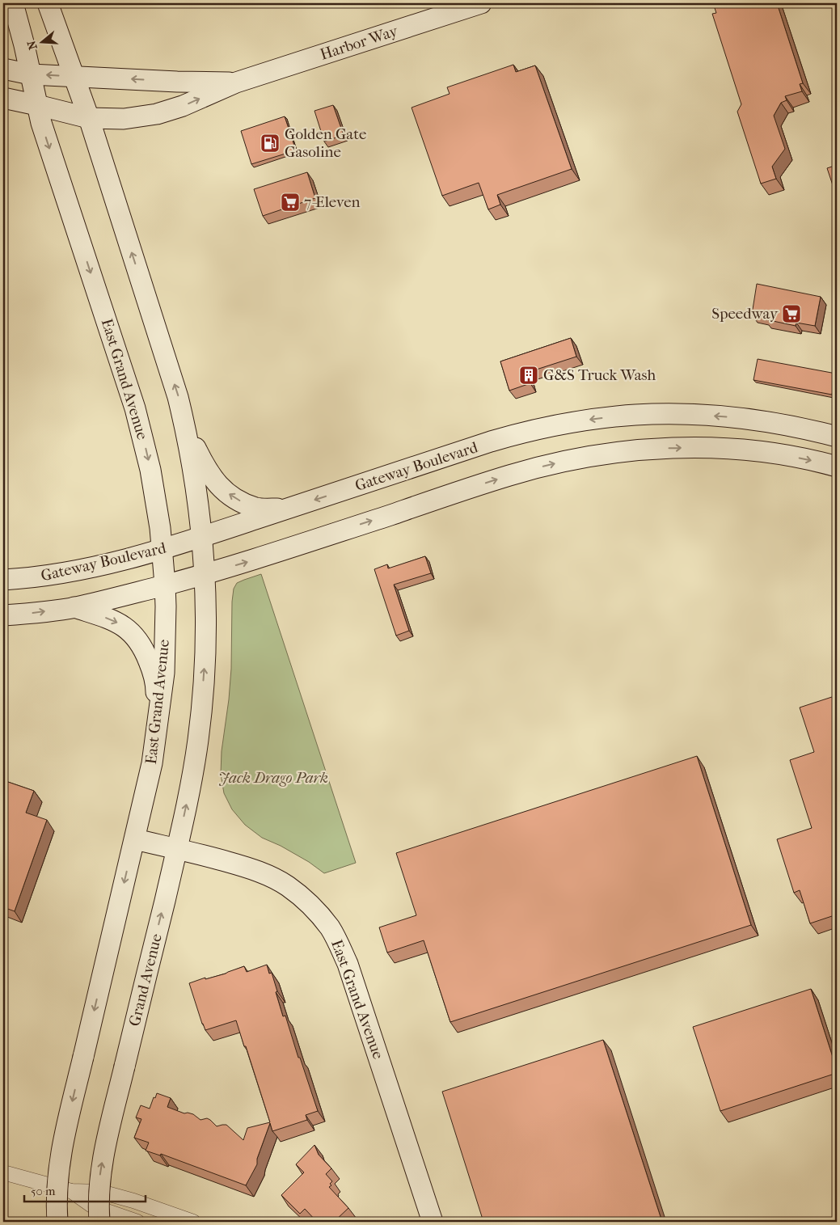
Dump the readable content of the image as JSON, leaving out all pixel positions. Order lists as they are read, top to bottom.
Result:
{
  "streets": {
    "main road": [
      "Harbor Way",
      "East Grand Avenue",
      "Gateway Boulevard",
      "Grand Avenue"
    ]
  },
  "crossings": [
    ["Harbor Way", "East Grand Avenue"],
    ["East Grand Avenue", "Gateway Boulevard"],
    ["East Grand Avenue", "Grand Avenue"]
  ],
  "parks": ["Jack Drago Park"],
  "places": {
    "fuel station": ["Golden Gate Gasoline"],
    "supermarket": ["7-Eleven", "Speedway"],
    "building": ["G&S Truck Wash"]
  },
  "scale_bar": "50 m",
  "north": "left"
}
